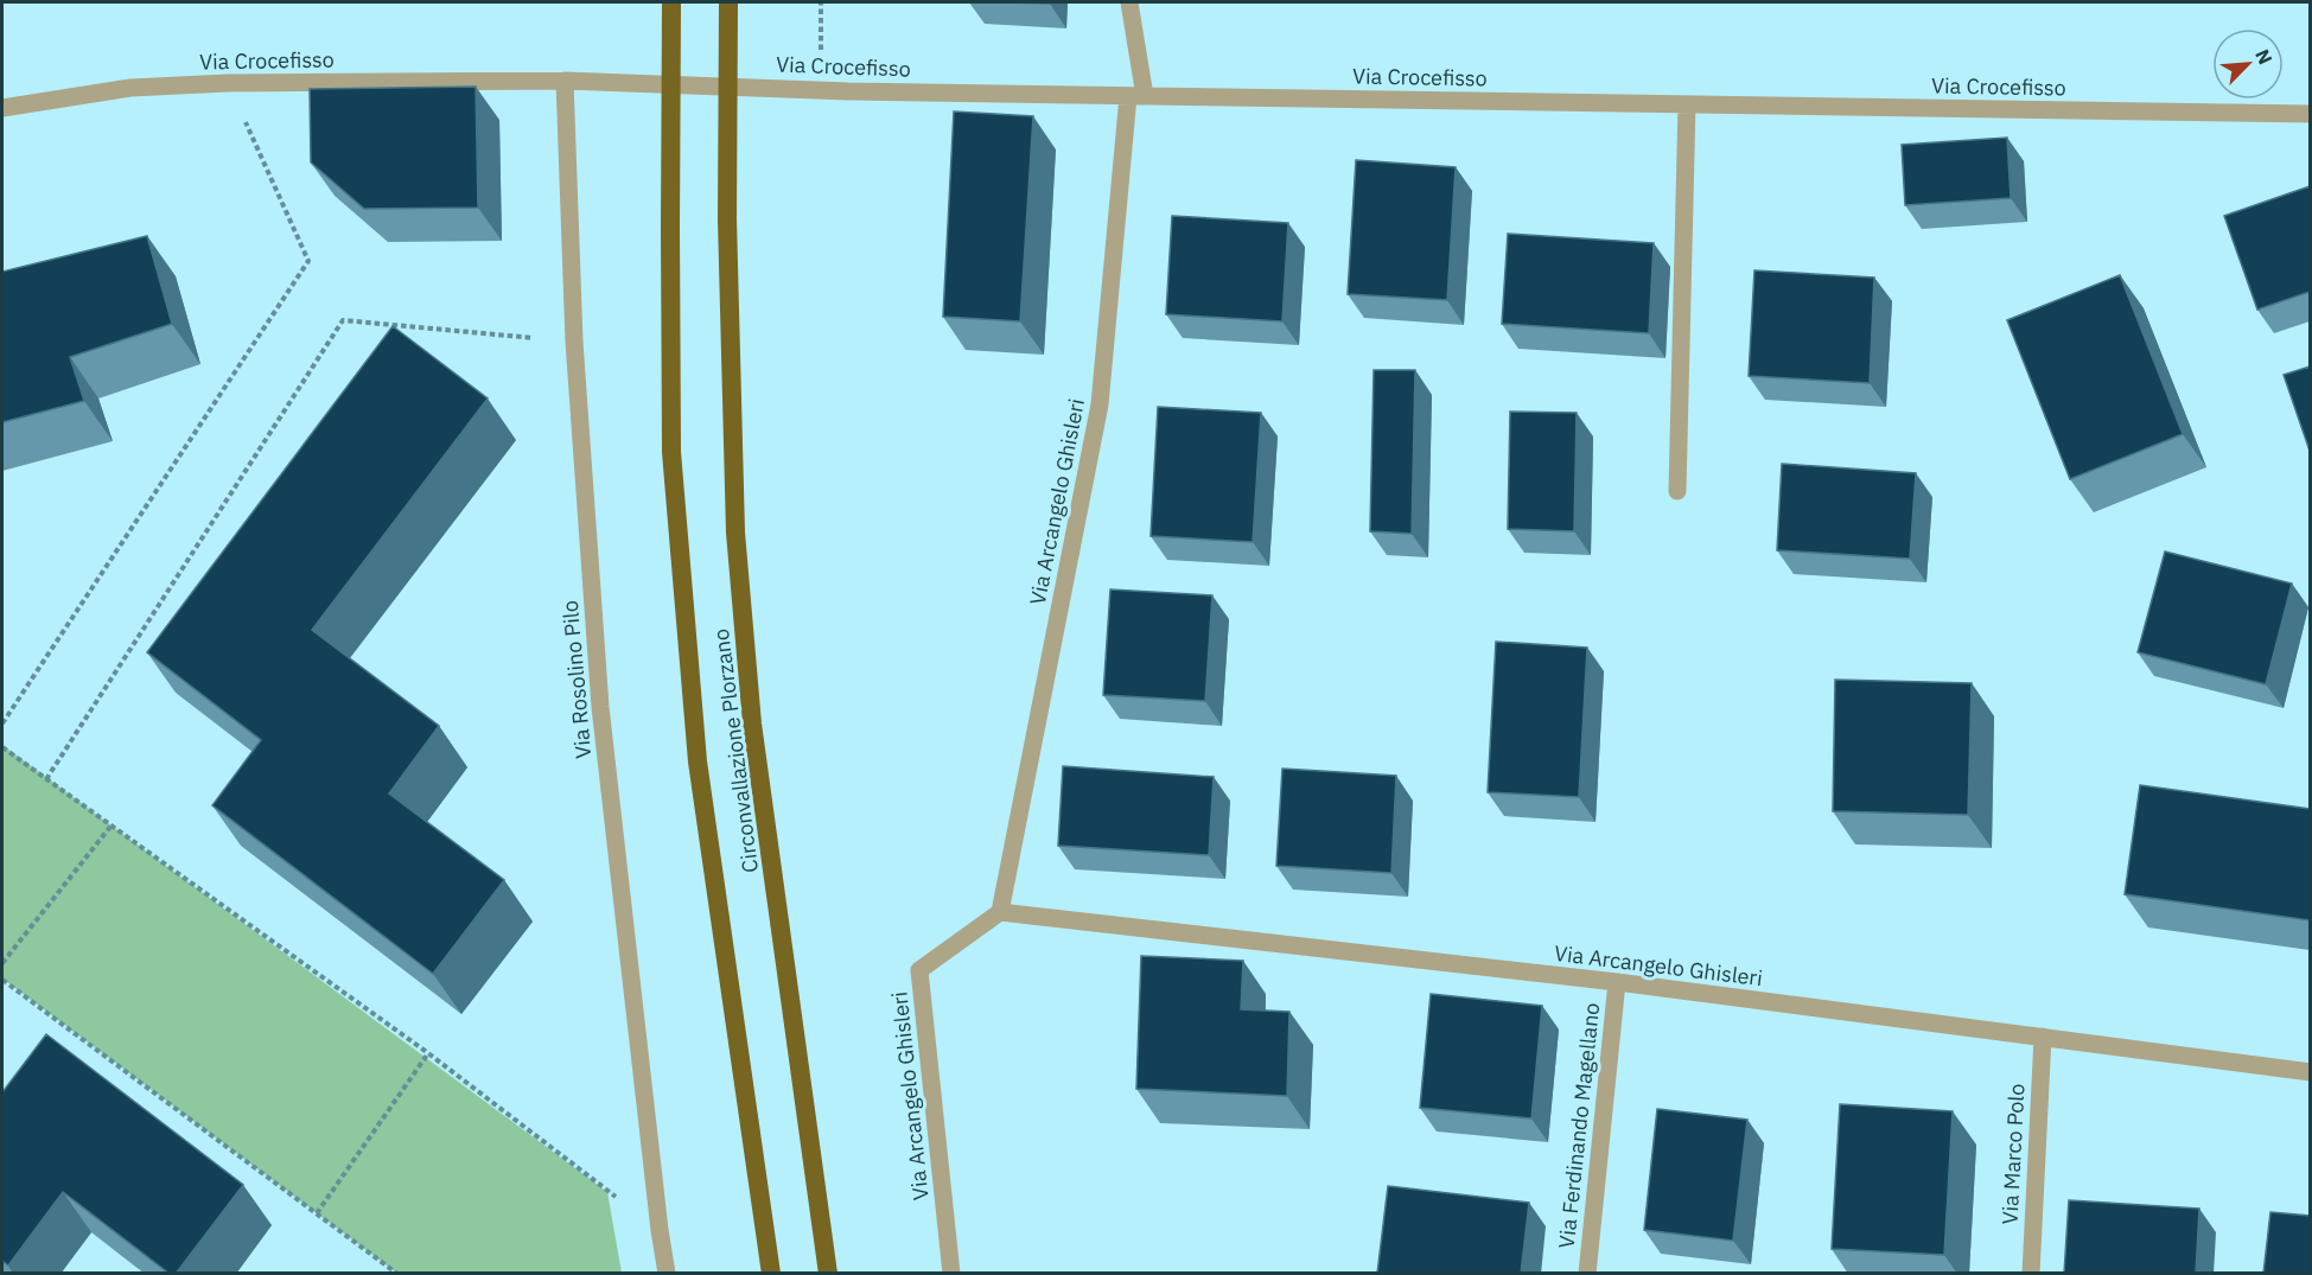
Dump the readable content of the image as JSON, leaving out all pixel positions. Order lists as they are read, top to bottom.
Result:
{
  "streets": {
    "highway": ["Circonvallazione Plorzano"],
    "street": [
      "Via Crocefisso",
      "Via Arcangelo Ghisleri",
      "Via Rosolino Pilo",
      "Via Ferdinando Magellano",
      "Via Marco Polo"
    ]
  },
  "crossings": [
    ["Via Crocefisso", "Via Arcangelo Ghisleri"],
    ["Via Crocefisso", "Via Rosolino Pilo"],
    ["Via Arcangelo Ghisleri", "Via Ferdinando Magellano"],
    ["Via Arcangelo Ghisleri", "Via Marco Polo"]
  ],
  "north": "top right"
}
